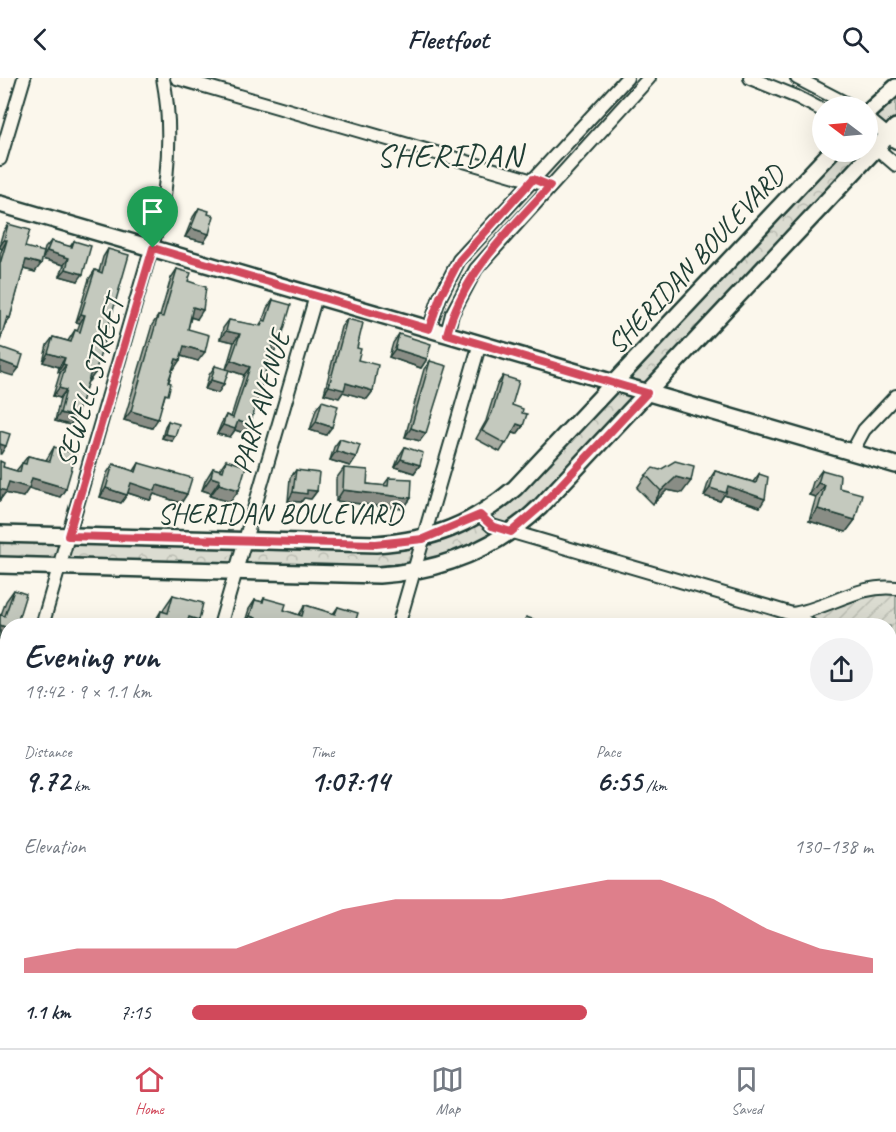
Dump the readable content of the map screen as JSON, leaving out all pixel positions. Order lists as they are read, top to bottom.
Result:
{
  "streets": {
    "main road": ["SHERIDAN BOULEVARD"],
    "street": ["SEWELL STREET", "PARK AVENUE"]
  },
  "crossings": [
    ["SHERIDAN BOULEVARD", "SEWELL STREET"],
    ["SHERIDAN BOULEVARD", "PARK AVENUE"]
  ],
  "districts": ["SHERIDAN"],
  "north": "left",
  "page": {
    "header": "Fleetfoot",
    "heading": ["Evening run", "19:42 · 9 × 1.1 km"],
    "stats": [
      ["Distance", "9.72 km"],
      ["Time", "1:07:14"],
      ["Pace", "6:55 /km"]
    ],
    "chart": ["Elevation", "130–138 m"],
    "list": [
      {
        "name": "1.1 km",
        "note": "7:15"
      }
    ],
    "tabs": ["Home", "Map", "Saved"]
  }
}
